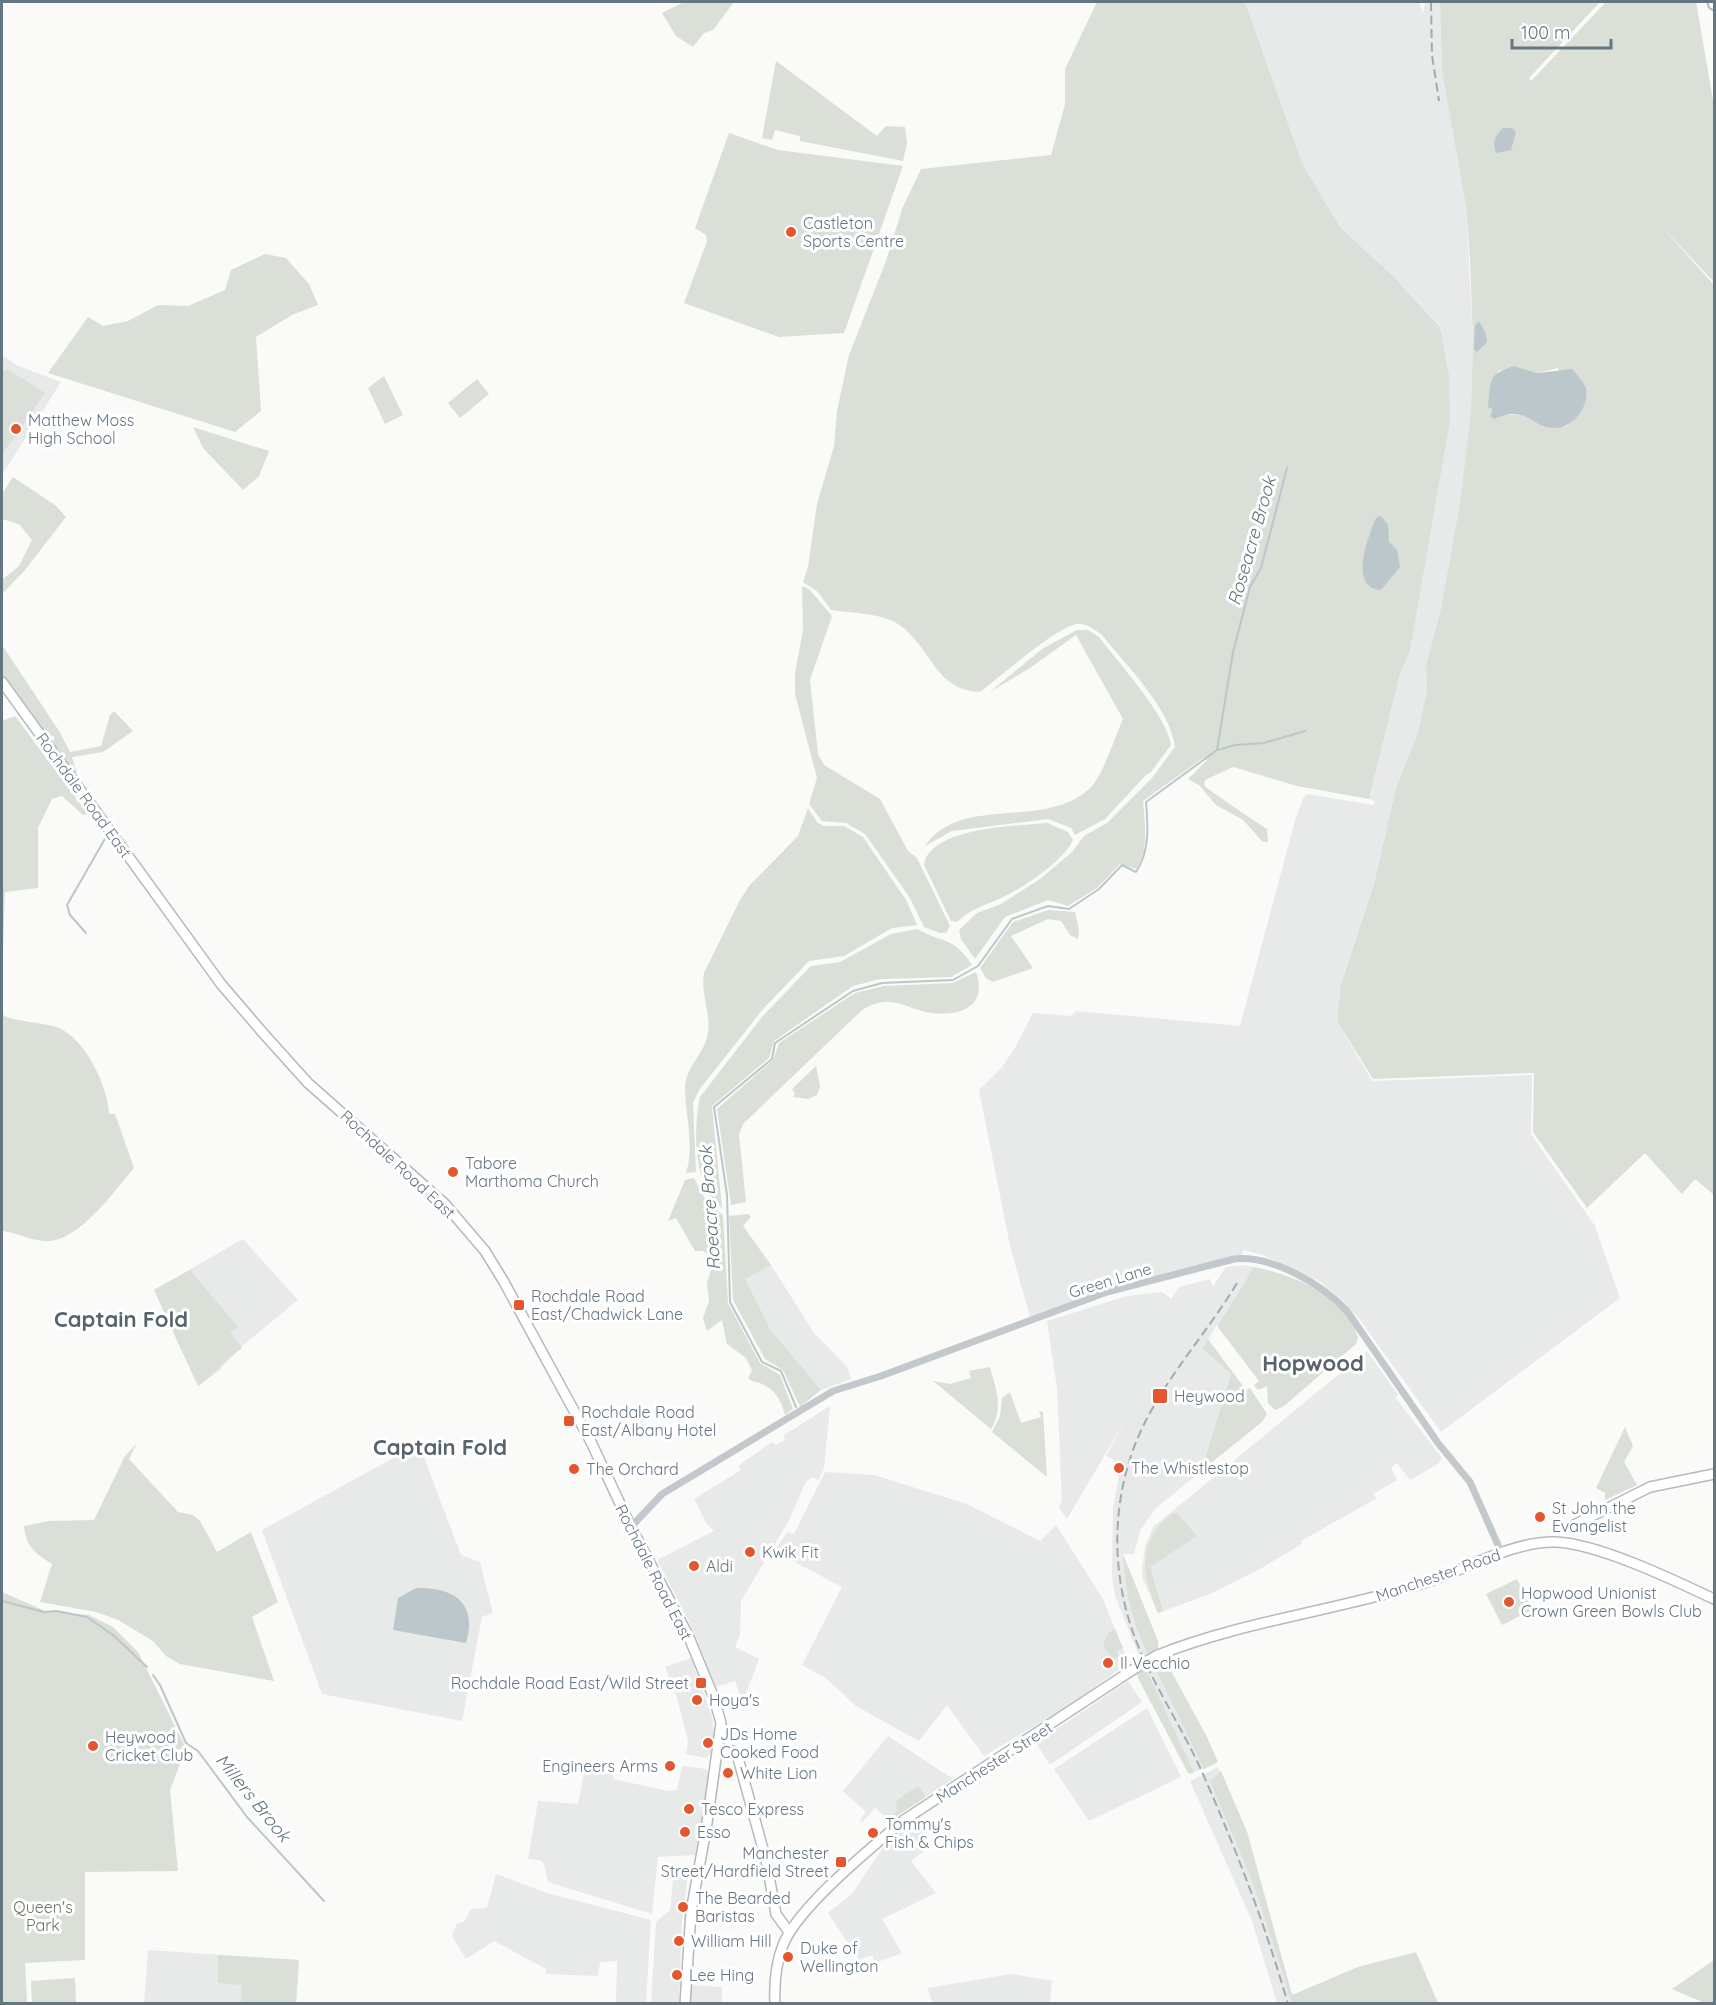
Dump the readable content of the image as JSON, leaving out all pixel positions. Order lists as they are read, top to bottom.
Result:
{
  "streets": {
    "main road": ["Rochdale Road East", "Manchester Road", "Manchester Street"],
    "street": ["Green Lane"]
  },
  "crossings": [
    ["Rochdale Road East", "Green Lane"],
    ["Green Lane", "Manchester Road"],
    ["Manchester Road", "Manchester Street"]
  ],
  "districts": ["Captain Fold", "Hopwood", "Captain Fold"],
  "water": ["Roseacre Brook", "Roeacre Brook", "Millers Brook"],
  "parks": ["Queen's Park"],
  "places": {
    "other": [
      "Castleton Sports Centre",
      "Matthew Moss High School",
      "Tabore Marthoma Church",
      "The Whistlestop",
      "The Orchard",
      "St John the Evangelist",
      "Kwik Fit",
      "Aldi",
      "Hopwood Unionist Crown Green Bowls Club",
      "Il Vecchio",
      "Hoya's",
      "JDs Home Cooked Food",
      "Heywood Cricket Club",
      "Engineers Arms",
      "White Lion",
      "Tesco Express",
      "Esso",
      "Tommy's Fish & Chips",
      "The Bearded Baristas",
      "William Hill",
      "Duke of Wellington",
      "Lee Hing"
    ],
    "transit": [
      "Rochdale Road East/Chadwick Lane",
      "Heywood",
      "Rochdale Road East/Albany Hotel",
      "Rochdale Road East/Wild Street",
      "Manchester Street/Hardfield Street"
    ]
  },
  "scale_bar": "100 m"
}
